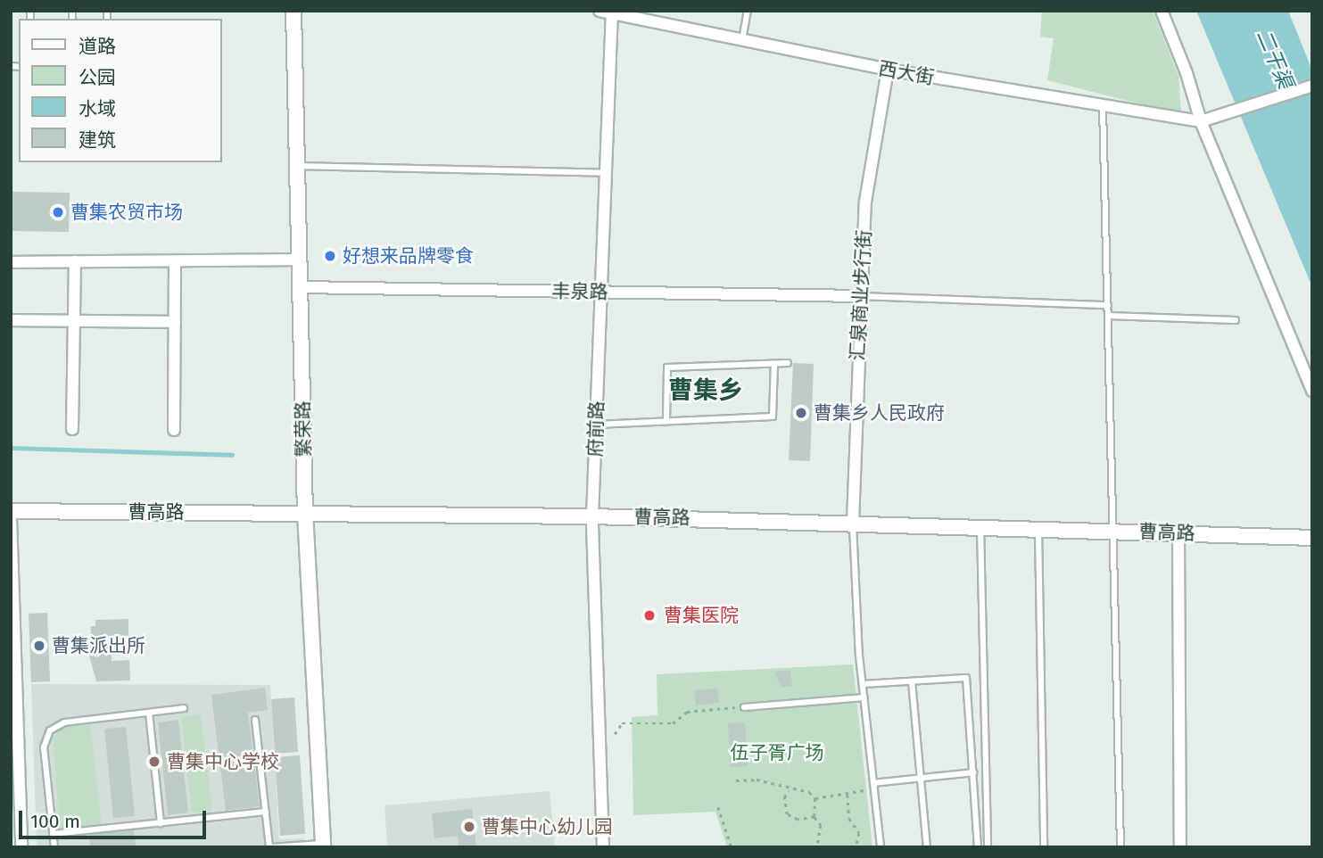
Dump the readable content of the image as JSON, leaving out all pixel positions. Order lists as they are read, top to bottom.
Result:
{
  "streets": {
    "street": [
      "西大街",
      "丰泉路",
      "汇泉商业步行街",
      "繁荣路",
      "府前路",
      "曹高路"
    ]
  },
  "crossings": [
    ["西大街", "汇泉商业步行街"],
    ["西大街", "府前路"],
    ["丰泉路", "汇泉商业步行街"],
    ["丰泉路", "繁荣路"],
    ["丰泉路", "府前路"],
    ["汇泉商业步行街", "曹高路"],
    ["繁荣路", "曹高路"],
    ["府前路", "曹高路"]
  ],
  "districts": ["曹集乡"],
  "water": ["二干渠"],
  "parks": ["伍子胥广场"],
  "places": [
    "曹集农贸市场",
    "好想来品牌零食",
    "曹集乡人民政府",
    "曹集医院",
    "曹集派出所",
    "曹集中心学校",
    "曹集中心幼儿园"
  ],
  "legend": [
    "道路",
    "公园",
    "水域",
    "建筑"
  ],
  "scale_bar": "100 m"
}
